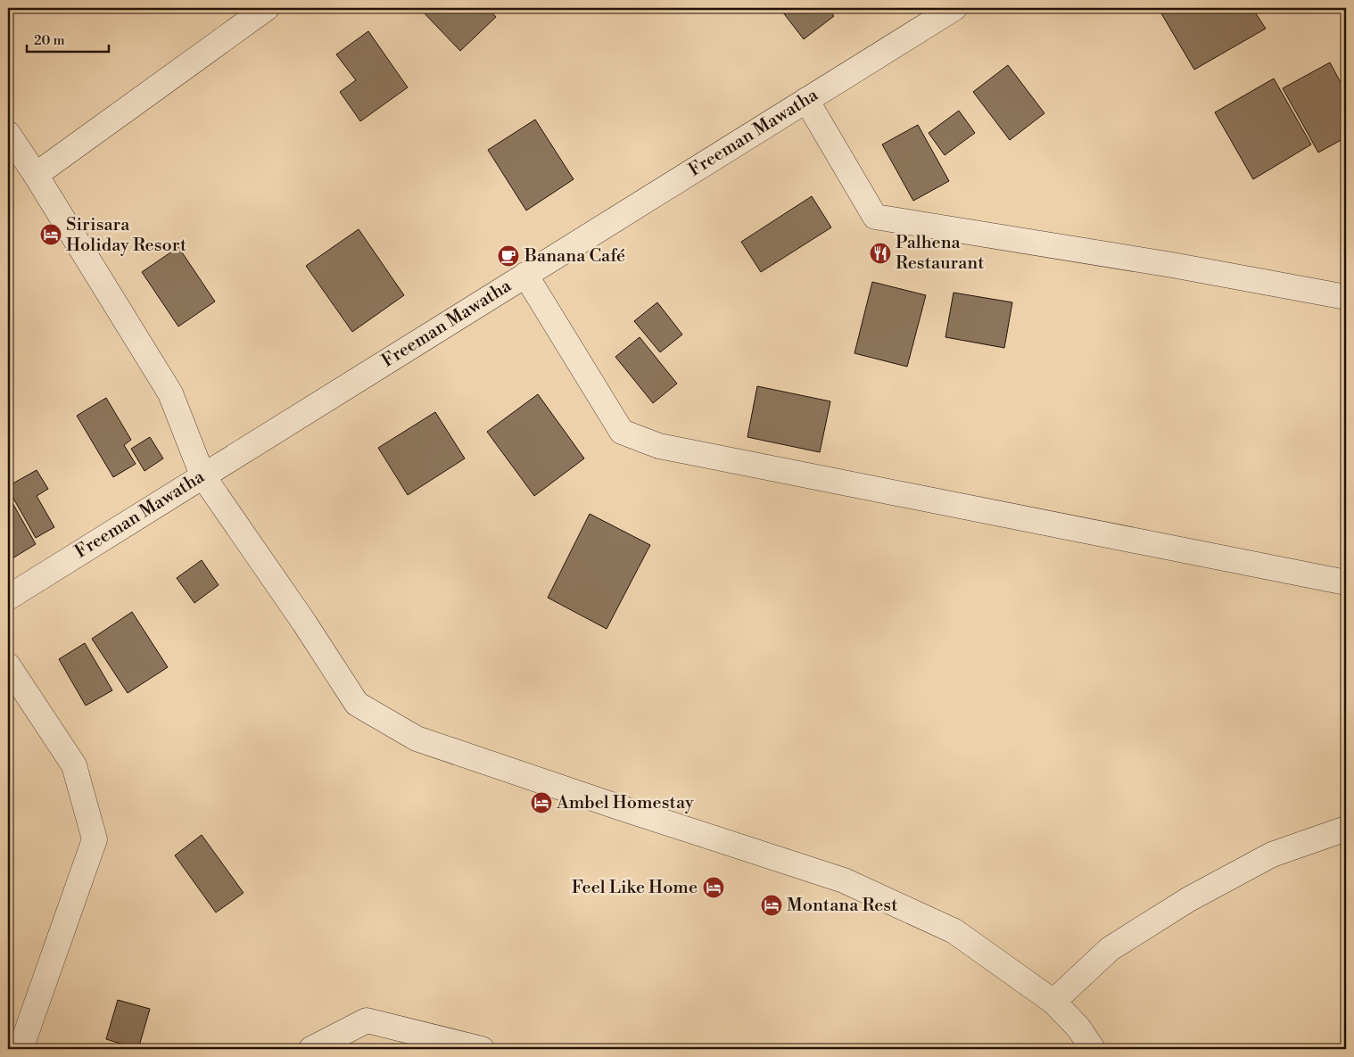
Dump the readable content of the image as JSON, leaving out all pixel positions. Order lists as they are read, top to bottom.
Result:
{
  "streets": {
    "street": ["Freeman Mawatha"]
  },
  "places": {
    "hotel": [
      "Sirisara Holiday Resort",
      "Ambel Homestay",
      "Feel Like Home",
      "Montana Rest"
    ],
    "restaurant": ["Palhena Restaurant"],
    "cafe": ["Banana Café"]
  },
  "scale_bar": "20 m"
}
